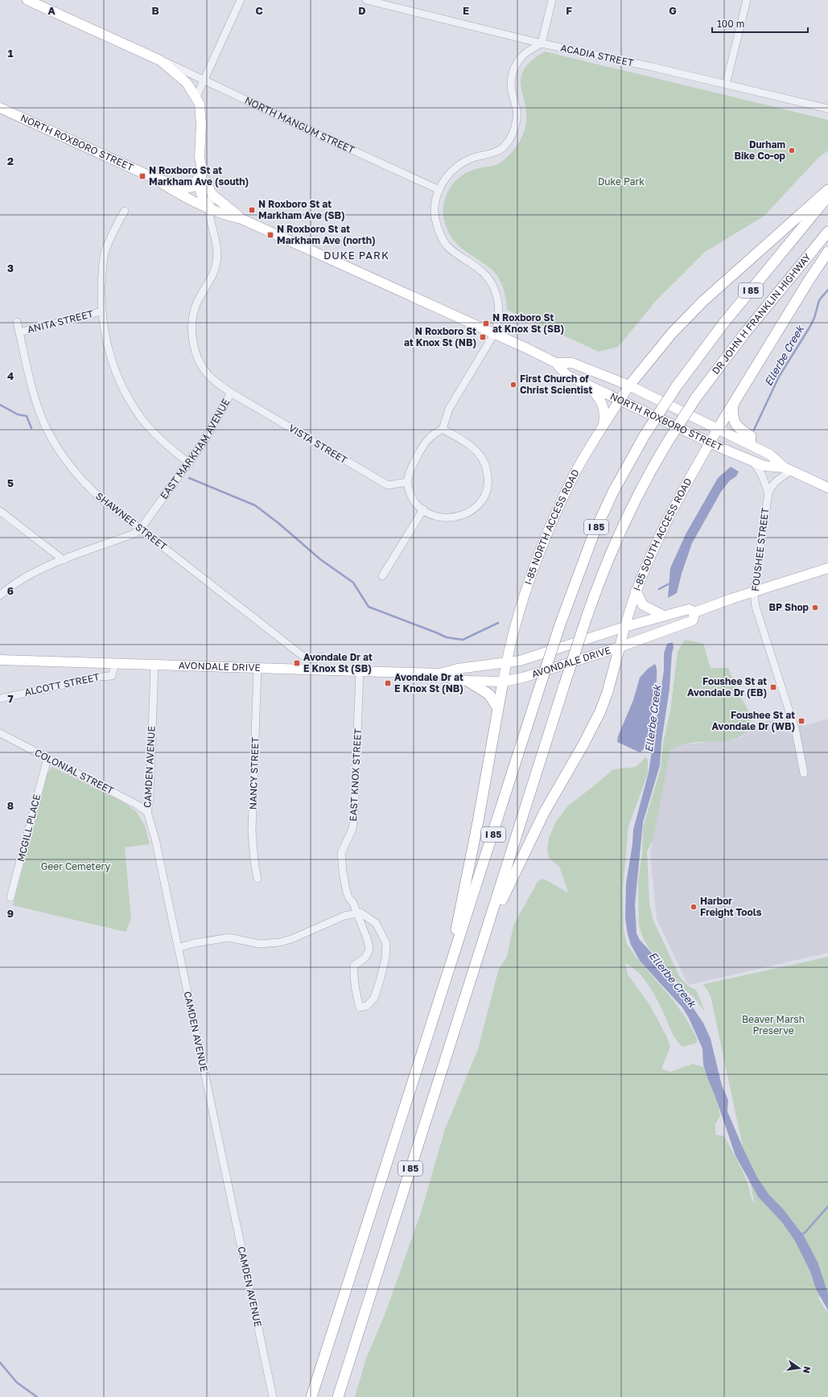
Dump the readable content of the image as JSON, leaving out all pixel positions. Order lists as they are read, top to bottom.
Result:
{
  "streets": {
    "highway": ["I 85", "DR JOHN H FRANKLIN HIGHWAY"],
    "main road": [
      "NORTH MANGUM STREET",
      "NORTH ROXBORO STREET",
      "EAST MARKHAM AVENUE",
      "I-85 NORTH ACCESS ROAD",
      "I-85 SOUTH ACCESS ROAD",
      "AVONDALE DRIVE"
    ],
    "street": [
      "ACADIA STREET",
      "ANITA STREET",
      "VISTA STREET",
      "SHAWNEE STREET",
      "FOUSHEE STREET",
      "ALCOTT STREET",
      "CAMDEN AVENUE",
      "COLONIAL STREET",
      "NANCY STREET",
      "EAST KNOX STREET",
      "MCGILL PLACE"
    ]
  },
  "crossings": [
    ["NORTH MANGUM STREET", "EAST MARKHAM AVENUE"],
    ["NORTH ROXBORO STREET", "EAST MARKHAM AVENUE"],
    ["NORTH ROXBORO STREET", "I-85 NORTH ACCESS ROAD"],
    ["NORTH ROXBORO STREET", "I-85 SOUTH ACCESS ROAD"],
    ["NORTH ROXBORO STREET", "FOUSHEE STREET"],
    ["I 85", "DR JOHN H FRANKLIN HIGHWAY"],
    ["ANITA STREET", "SHAWNEE STREET"],
    ["VISTA STREET", "EAST MARKHAM AVENUE"],
    ["EAST MARKHAM AVENUE", "SHAWNEE STREET"],
    ["I-85 NORTH ACCESS ROAD", "AVONDALE DRIVE"],
    ["I-85 SOUTH ACCESS ROAD", "AVONDALE DRIVE"],
    ["FOUSHEE STREET", "AVONDALE DRIVE"],
    ["AVONDALE DRIVE", "ALCOTT STREET"],
    ["AVONDALE DRIVE", "CAMDEN AVENUE"],
    ["AVONDALE DRIVE", "NANCY STREET"],
    ["AVONDALE DRIVE", "EAST KNOX STREET"],
    ["CAMDEN AVENUE", "COLONIAL STREET"],
    ["COLONIAL STREET", "MCGILL PLACE"]
  ],
  "districts": ["DUKE PARK"],
  "water": ["Ellerbe Creek"],
  "parks": ["Duke Park", "Geer Cemetery", "Beaver Marsh Preserve"],
  "places": {
    "other": [
      "Durham Bike Co-op",
      "First Church of Christ Scientist",
      "BP Shop",
      "Harbor Freight Tools"
    ],
    "transit": [
      "N Roxboro St at Markham Ave (south)",
      "N Roxboro St at Markham Ave (SB)",
      "N Roxboro St at Markham Ave (north)",
      "N Roxboro St at Knox St (SB)",
      "N Roxboro St at Knox St (NB)",
      "Avondale Dr at E Knox St (SB)",
      "Avondale Dr at E Knox St (NB)",
      "Foushee St at Avondale Dr (EB)",
      "Foushee St at Avondale Dr (WB)"
    ]
  },
  "scale_bar": "100 m",
  "north": "right",
  "grid": {
    "columns": [
      "A",
      "B",
      "C",
      "D",
      "E",
      "F",
      "G"
    ],
    "rows": [
      "1",
      "2",
      "3",
      "4",
      "5",
      "6",
      "7",
      "8",
      "9"
    ]
  }
}
